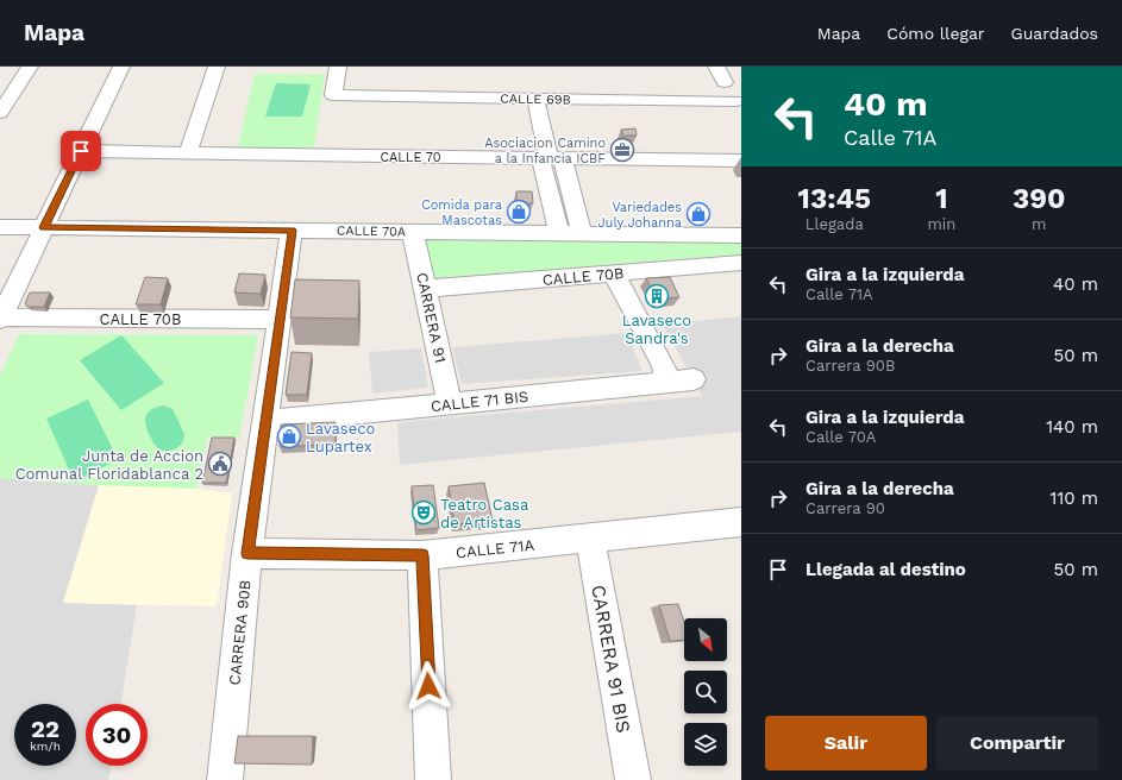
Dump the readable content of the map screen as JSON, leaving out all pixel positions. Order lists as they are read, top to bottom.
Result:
{
  "streets": {
    "street": [
      "CALLE 69B",
      "CALLE 70",
      "CALLE 70A",
      "CALLE 70B",
      "CARRERA 91",
      "CALLE 71 BIS",
      "CALLE 71A",
      "CARRERA 90B",
      "CARRERA 91 BIS"
    ]
  },
  "crossings": [
    ["CALLE 70A", "CARRERA 91"],
    ["CALLE 70A", "CARRERA 90B"],
    ["CALLE 70B", "CARRERA 91"],
    ["CALLE 70B", "CARRERA 90B"],
    ["CARRERA 91", "CALLE 71 BIS"],
    ["CALLE 71 BIS", "CARRERA 90B"],
    ["CALLE 71A", "CARRERA 90B"],
    ["CALLE 71A", "CARRERA 91 BIS"]
  ],
  "places": {
    "office": ["Asociacion Camino a la Infancia ICBF"],
    "shop": ["Comida para Mascotas", "Variedades July Johanna", "Lavaseco Lupartex"],
    "building": ["Lavaseco Sandra's"],
    "public building": ["Junta de Accion Comunal Floridablanca 2"],
    "theatre": ["Teatro Casa de Artistas"]
  },
  "north": "bottom right",
  "page": {
    "header": "Mapa",
    "nav": ["Mapa", "Cómo llegar", "Guardados"],
    "turn": ["40 m", "Calle 71A"],
    "eta": [
      "13:45",
      "Llegada",
      "1",
      "min",
      "390",
      "m"
    ],
    "list": [
      {
        "name": "Gira a la izquierda",
        "note": "Calle 71A",
        "value": "40 m"
      },
      {
        "name": "Gira a la derecha",
        "note": "Carrera 90B",
        "value": "50 m"
      },
      {
        "name": "Gira a la izquierda",
        "note": "Calle 70A",
        "value": "140 m"
      },
      {
        "name": "Gira a la derecha",
        "note": "Carrera 90",
        "value": "110 m"
      },
      {
        "name": "Llegada al destino",
        "value": "50 m"
      }
    ],
    "speed": "22 km/h",
    "limit": "30",
    "buttons": ["Salir", "Compartir"]
  }
}
